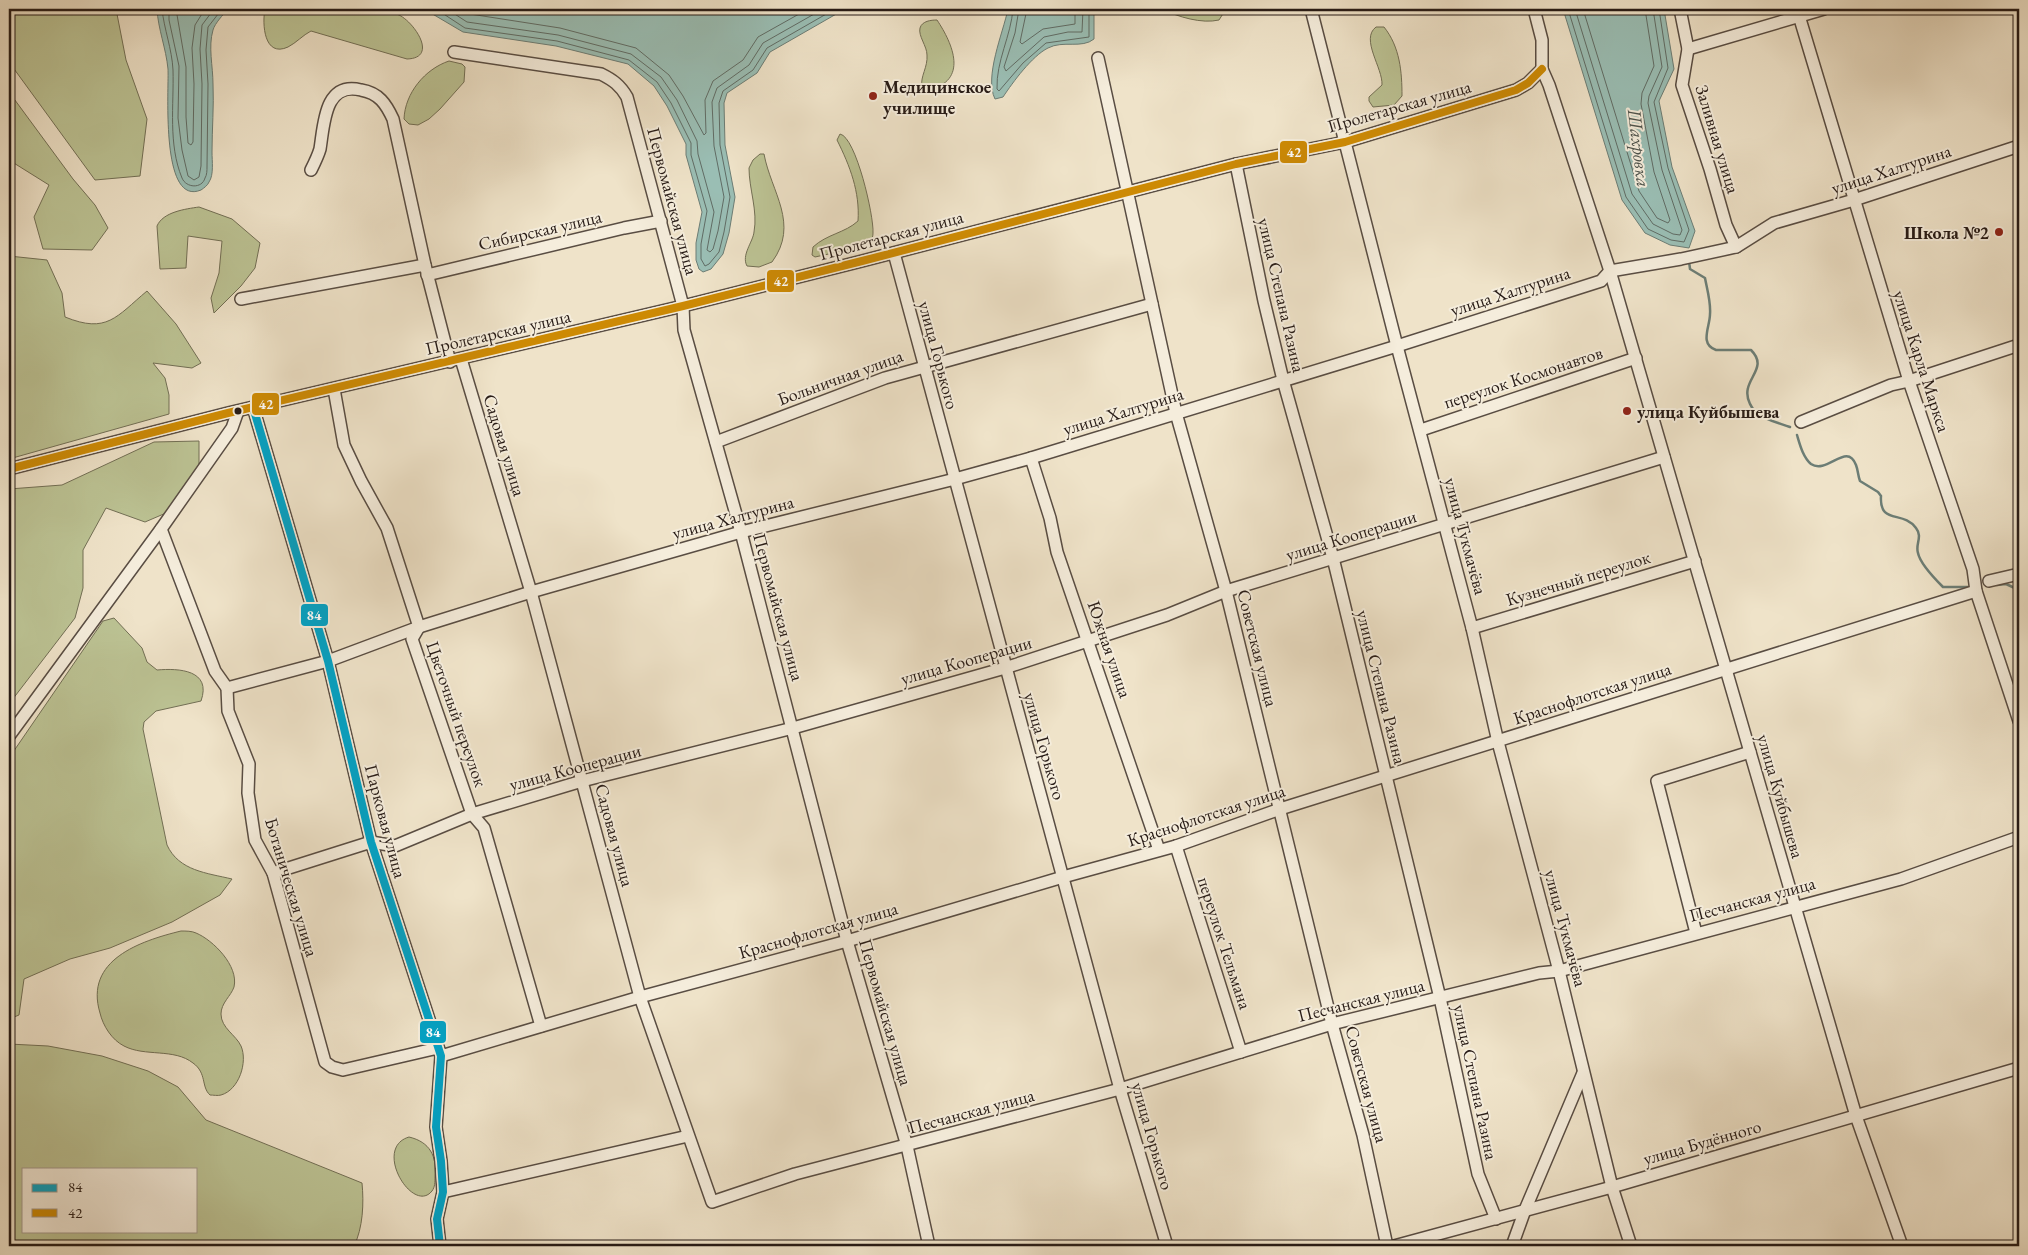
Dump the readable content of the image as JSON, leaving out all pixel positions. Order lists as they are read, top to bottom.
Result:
{
  "streets": {
    "street": [
      "Пролетарская улица",
      "Заливная улица",
      "улица Халтурина",
      "Первомайская улица",
      "Сибирская улица",
      "улица Степана Разина",
      "улица Горького",
      "улица Карла Маркса",
      "Больничная улица",
      "переулок Космонавтов",
      "Садовая улица",
      "улица Кооперации",
      "улица Тукмачёва",
      "Кузнечный переулок",
      "Советская улица",
      "Южная улица",
      "Краснофлотская улица",
      "Цветочный переулок",
      "улица Куйбышева",
      "Парковая улица",
      "Ботаническая улица",
      "Песчанская улица",
      "переулок Тельмана",
      "улица Будённого"
    ]
  },
  "crossings": [
    ["Пролетарская улица", "Первомайская улица"],
    ["Пролетарская улица", "улица Степана Разина"],
    ["Пролетарская улица", "улица Горького"],
    ["Пролетарская улица", "Садовая улица"],
    ["Пролетарская улица", "улица Тукмачёва"],
    ["Пролетарская улица", "Советская улица"],
    ["Пролетарская улица", "Цветочный переулок"],
    ["Пролетарская улица", "улица Куйбышева"],
    ["Пролетарская улица", "Парковая улица"],
    ["Заливная улица", "улица Халтурина"],
    ["улица Халтурина", "Первомайская улица"],
    ["улица Халтурина", "улица Степана Разина"],
    ["улица Халтурина", "улица Горького"],
    ["улица Халтурина", "улица Карла Маркса"],
    ["улица Халтурина", "Садовая улица"],
    ["улица Халтурина", "улица Тукмачёва"],
    ["улица Халтурина", "Советская улица"],
    ["улица Халтурина", "Южная улица"],
    ["улица Халтурина", "Цветочный переулок"],
    ["улица Халтурина", "улица Куйбышева"],
    ["улица Халтурина", "Парковая улица"],
    ["улица Халтурина", "Ботаническая улица"],
    ["Первомайская улица", "Сибирская улица"],
    ["Первомайская улица", "Больничная улица"],
    ["Первомайская улица", "улица Кооперации"],
    ["Первомайская улица", "Краснофлотская улица"],
    ["Первомайская улица", "Песчанская улица"],
    ["Сибирская улица", "Садовая улица"],
    ["улица Степана Разина", "улица Кооперации"],
    ["улица Степана Разина", "Краснофлотская улица"],
    ["улица Степана Разина", "Песчанская улица"],
    ["улица Степана Разина", "улица Будённого"],
    ["улица Горького", "Больничная улица"],
    ["улица Горького", "улица Кооперации"],
    ["улица Горького", "Краснофлотская улица"],
    ["улица Горького", "Песчанская улица"],
    ["улица Карла Маркса", "Краснофлотская улица"],
    ["Больничная улица", "Советская улица"],
    ["переулок Космонавтов", "улица Тукмачёва"],
    ["переулок Космонавтов", "улица Куйбышева"],
    ["Садовая улица", "улица Кооперации"],
    ["Садовая улица", "Краснофлотская улица"],
    ["Садовая улица", "Песчанская улица"],
    ["улица Кооперации", "улица Тукмачёва"],
    ["улица Кооперации", "Советская улица"],
    ["улица Кооперации", "Южная улица"],
    ["улица Кооперации", "Цветочный переулок"],
    ["улица Кооперации", "улица Куйбышева"],
    ["улица Кооперации", "Парковая улица"],
    ["улица Кооперации", "Ботаническая улица"],
    ["улица Тукмачёва", "Кузнечный переулок"],
    ["улица Тукмачёва", "Краснофлотская улица"],
    ["улица Тукмачёва", "Песчанская улица"],
    ["улица Тукмачёва", "улица Будённого"],
    ["Кузнечный переулок", "улица Куйбышева"],
    ["Советская улица", "Краснофлотская улица"],
    ["Советская улица", "Песчанская улица"],
    ["Южная улица", "Краснофлотская улица"],
    ["Краснофлотская улица", "Цветочный переулок"],
    ["Краснофлотская улица", "улица Куйбышева"],
    ["Краснофлотская улица", "Парковая улица"],
    ["Краснофлотская улица", "Ботаническая улица"],
    ["Краснофлотская улица", "переулок Тельмана"],
    ["улица Куйбышева", "Песчанская улица"],
    ["улица Куйбышева", "улица Будённого"],
    ["Парковая улица", "Ботаническая улица"],
    ["Песчанская улица", "переулок Тельмана"]
  ],
  "water": ["Шахровка"],
  "places": ["Медицинское училище", "Школа №2", "улица Куйбышева"],
  "lines": ["transit line 42", "transit line 84"],
  "legend": ["84", "42"]
}
